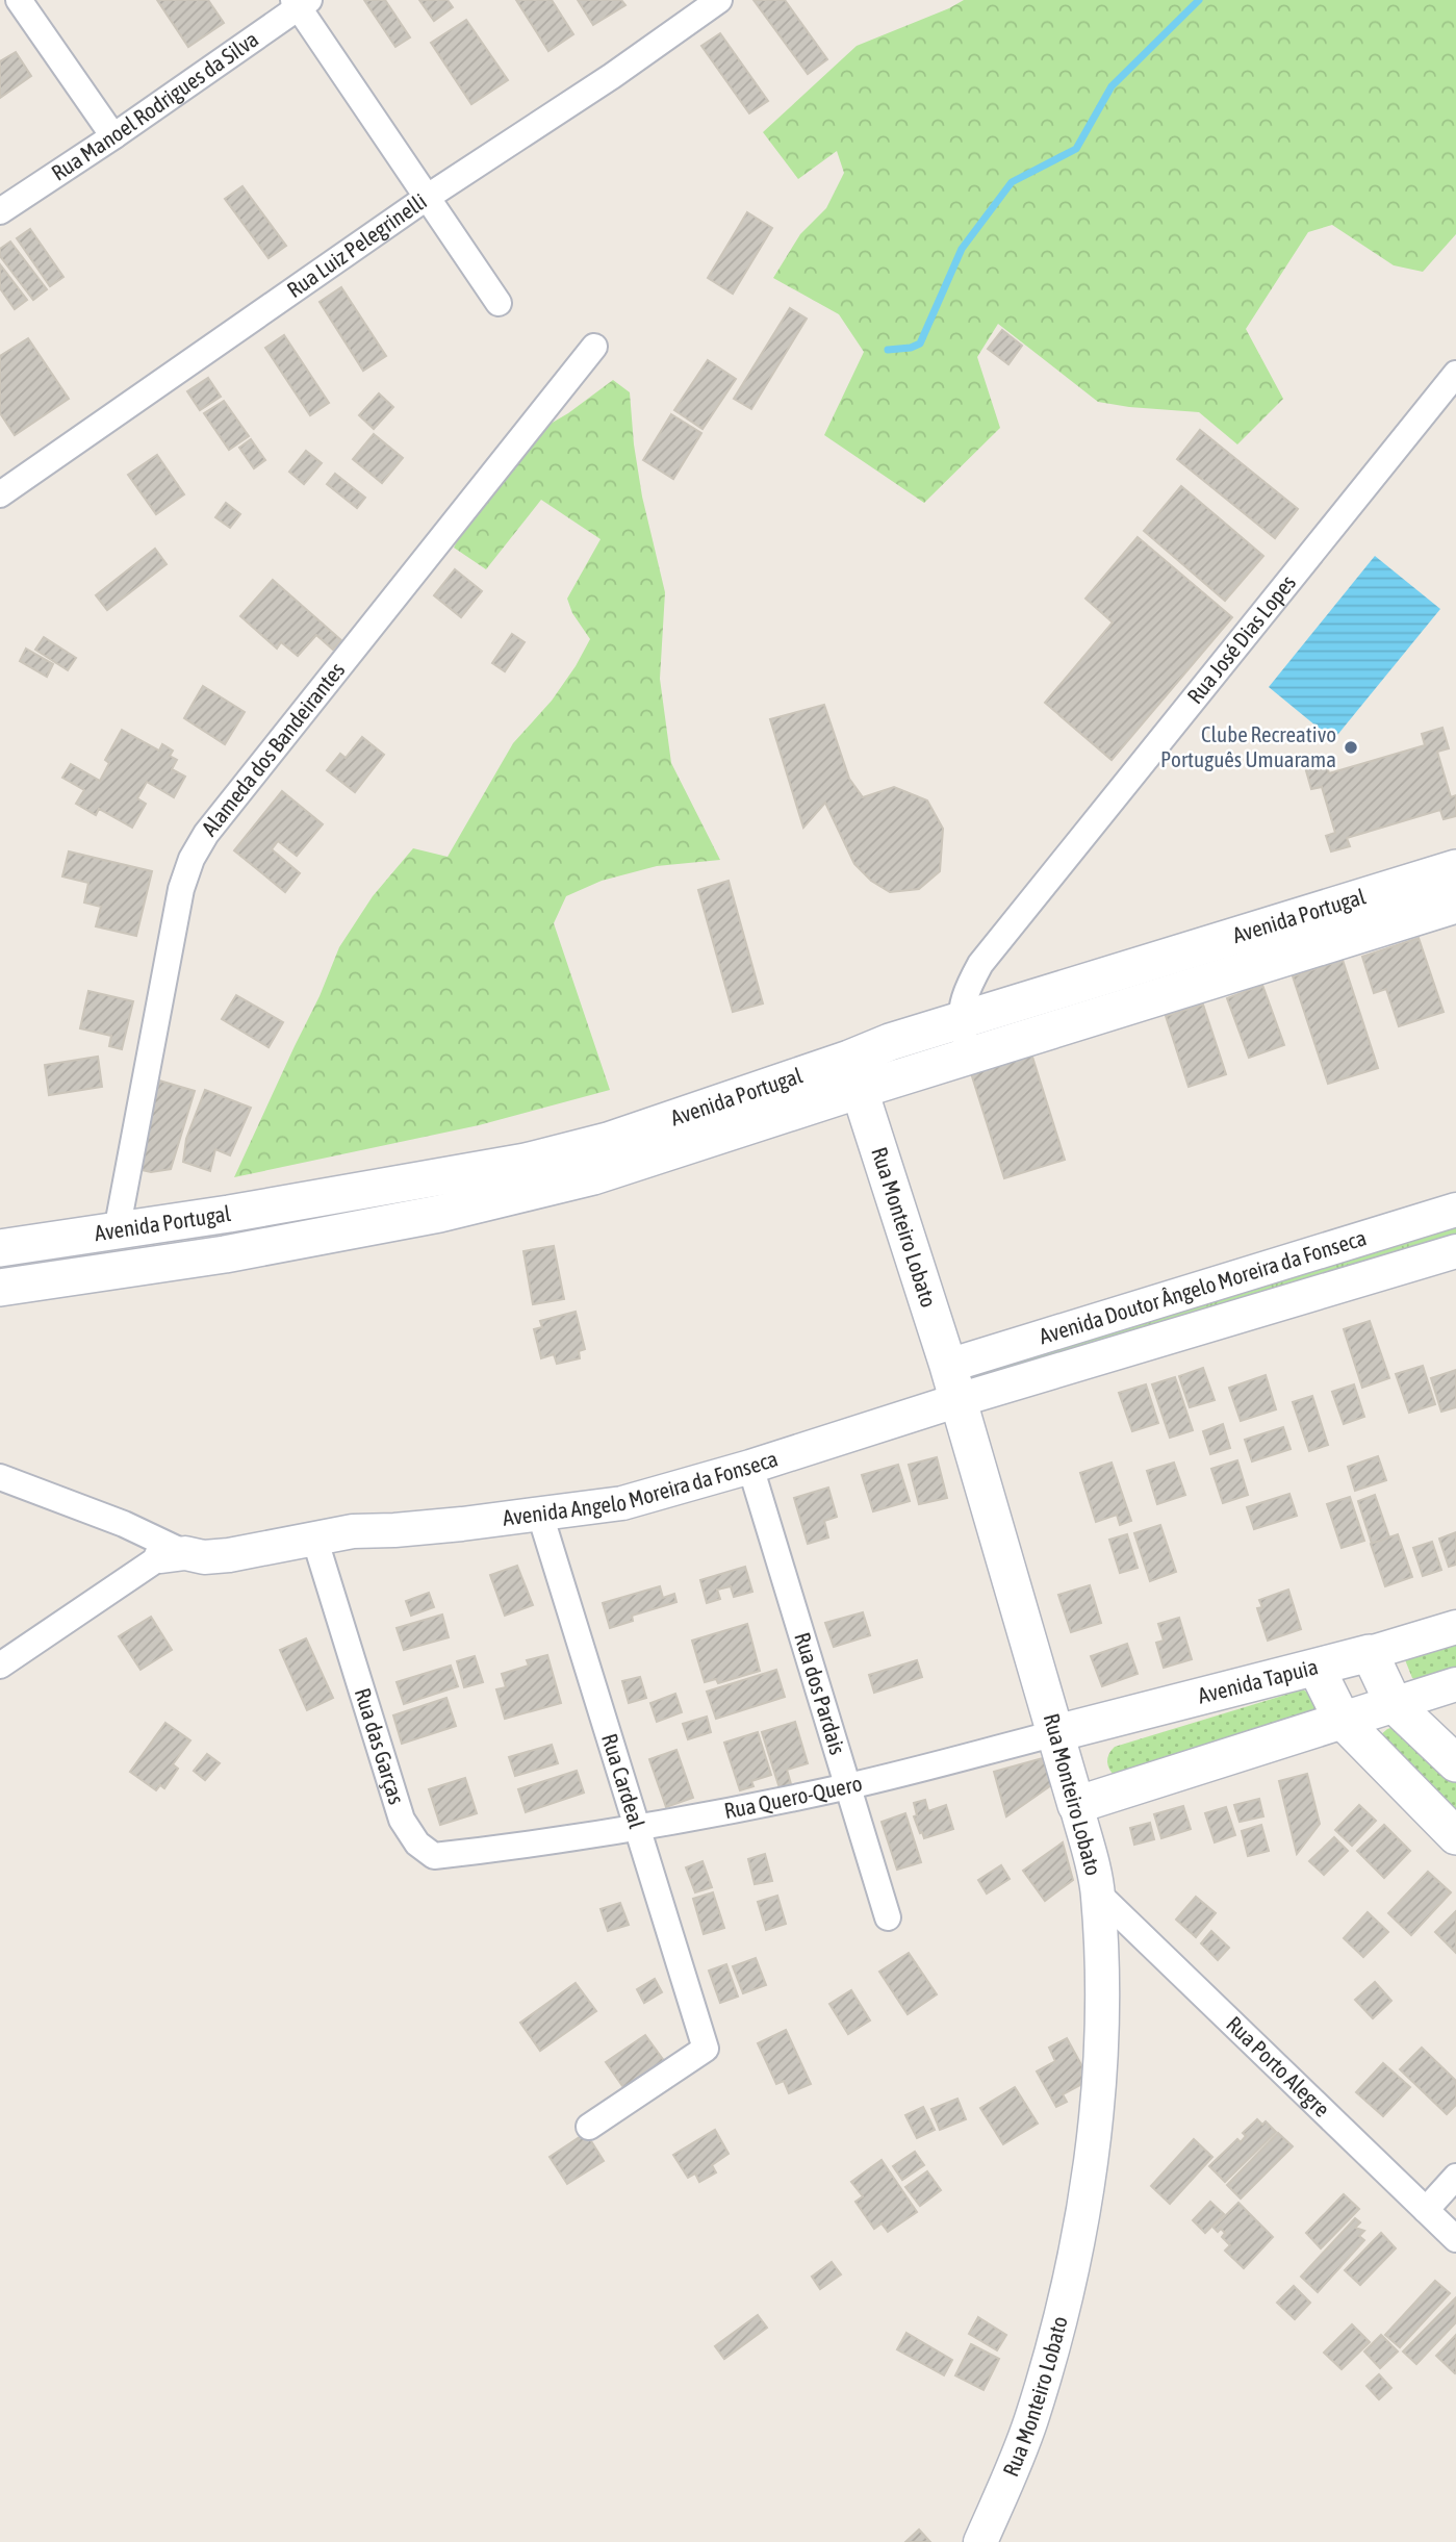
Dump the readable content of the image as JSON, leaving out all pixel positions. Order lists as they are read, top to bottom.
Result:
{
  "streets": {
    "main road": ["Avenida Portugal", "Rua Monteiro Lobato", "Avenida Tapuia"],
    "street": [
      "Rua Manoel Rodrigues da Silva",
      "Rua Luiz Pelegrinelli",
      "Rua José Dias Lopes",
      "Alameda dos Bandeirantes",
      "Avenida Doutor Ângelo Moreira da Fonseca",
      "Avenida Angelo Moreira da Fonseca",
      "Rua dos Pardais",
      "Rua das Garças",
      "Rua Cardeal",
      "Rua Quero-Quero",
      "Rua Porto Alegre"
    ]
  },
  "crossings": [
    ["Rua José Dias Lopes", "Avenida Portugal"],
    ["Alameda dos Bandeirantes", "Avenida Portugal"],
    ["Avenida Portugal", "Rua Monteiro Lobato"],
    ["Rua Monteiro Lobato", "Avenida Doutor Ângelo Moreira da Fonseca"],
    ["Rua Monteiro Lobato", "Avenida Angelo Moreira da Fonseca"],
    ["Rua Monteiro Lobato", "Avenida Tapuia"],
    ["Rua Monteiro Lobato", "Rua Quero-Quero"],
    ["Rua Monteiro Lobato", "Rua Porto Alegre"],
    ["Avenida Doutor Ângelo Moreira da Fonseca", "Avenida Angelo Moreira da Fonseca"],
    ["Avenida Angelo Moreira da Fonseca", "Rua dos Pardais"],
    ["Avenida Angelo Moreira da Fonseca", "Rua das Garças"],
    ["Avenida Angelo Moreira da Fonseca", "Rua Cardeal"],
    ["Avenida Tapuia", "Rua Quero-Quero"],
    ["Rua dos Pardais", "Rua Quero-Quero"],
    ["Rua das Garças", "Rua Quero-Quero"],
    ["Rua Cardeal", "Rua Quero-Quero"]
  ],
  "places": ["Clube Recreativo Português Umuarama"]
}
